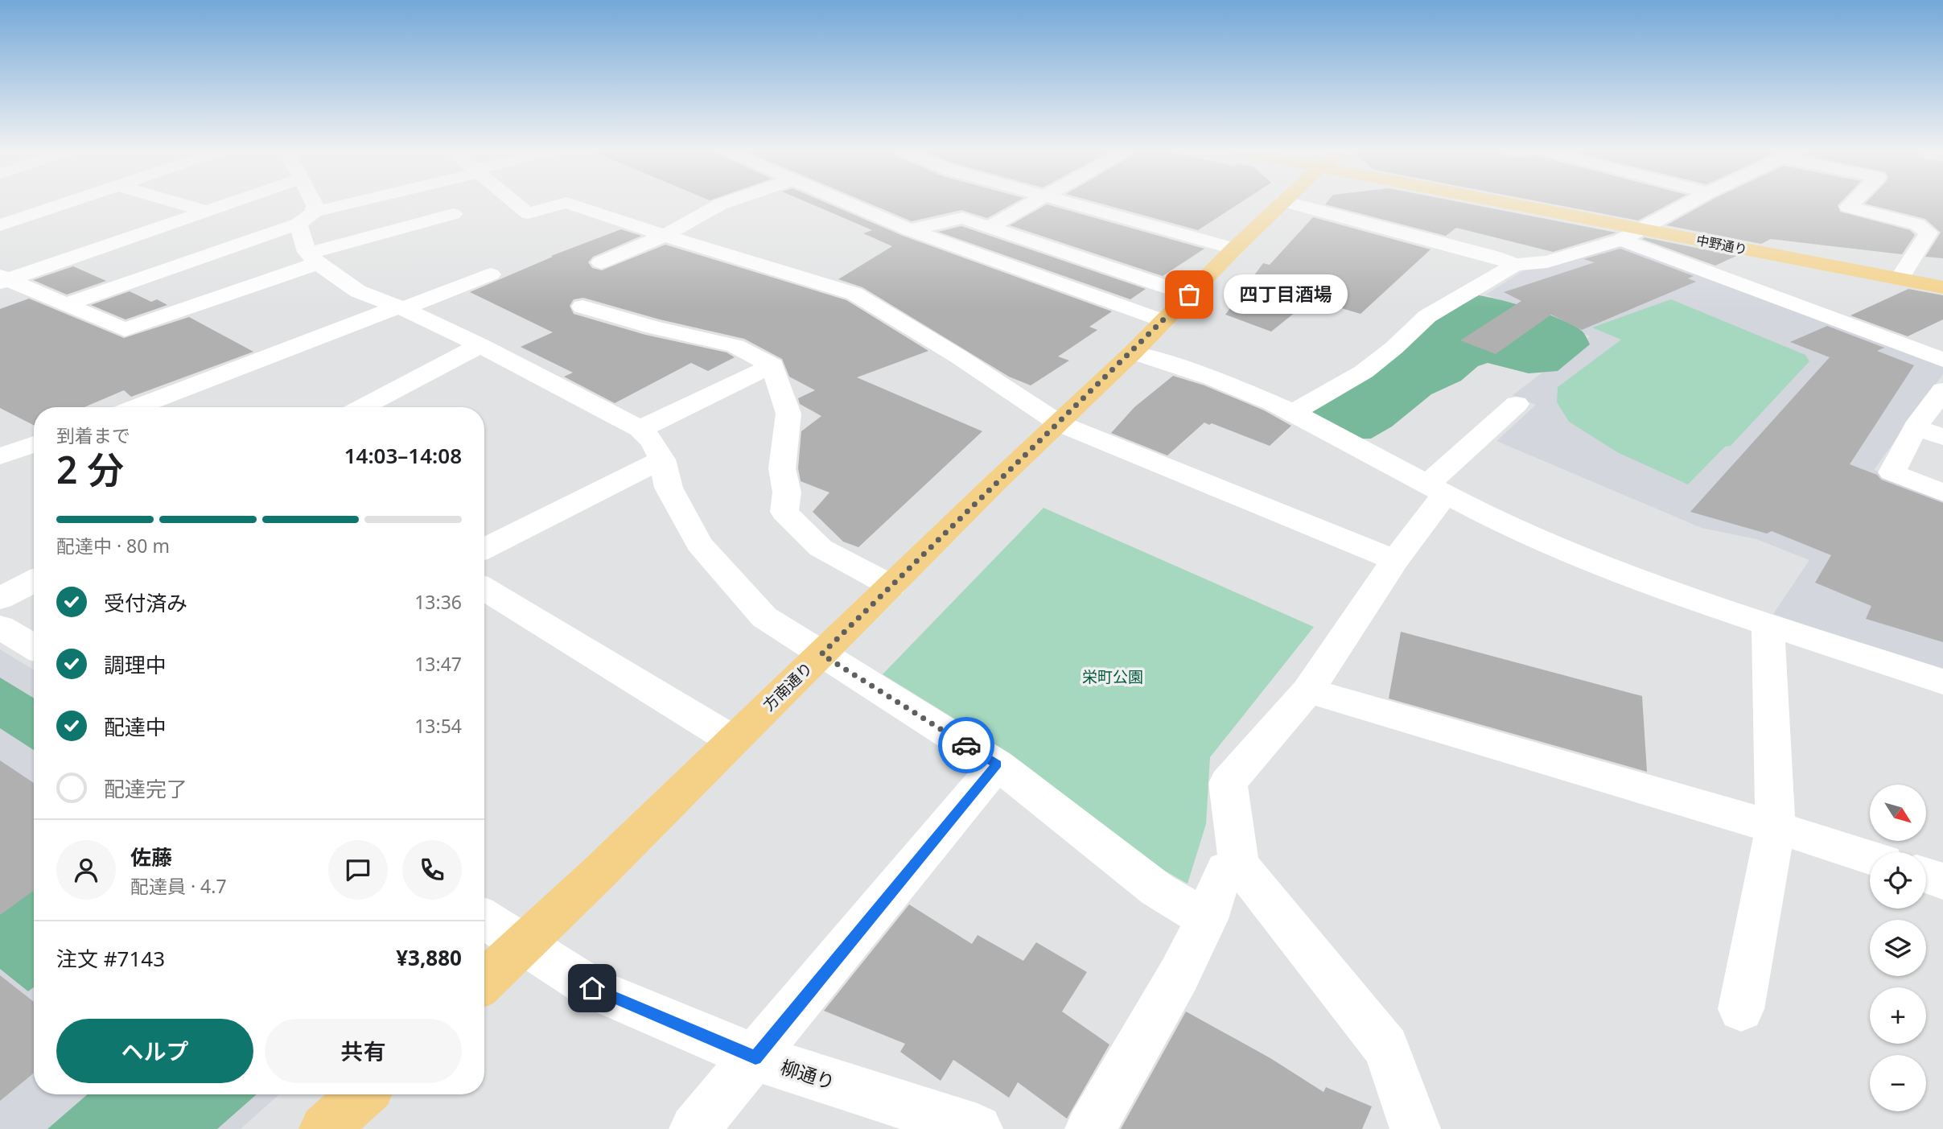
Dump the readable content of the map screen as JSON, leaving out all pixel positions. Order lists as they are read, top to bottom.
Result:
{
  "streets": {
    "main road": ["中野通り", "方南通り"],
    "street": ["柳通り"]
  },
  "crossings": [
    ["方南通り", "柳通り"]
  ],
  "parks": ["栄町公園"],
  "places": ["四丁目酒場"],
  "north": "bottom right",
  "page": {
    "bubble": "四丁目酒場",
    "heading": ["2 分", "到着まで", "14:03–14:08"],
    "panel": [
      "佐藤",
      "配達員 · 4.7",
      "注文 #7143",
      "¥3,880"
    ],
    "bar": "配達中 · 80 m",
    "list": [
      ["受付済み", "13:36"],
      ["調理中", "13:47"],
      ["配達中", "13:54"],
      "配達完了"
    ],
    "map_buttons": ["+", "−"],
    "buttons": ["ヘルプ", "共有"]
  }
}
